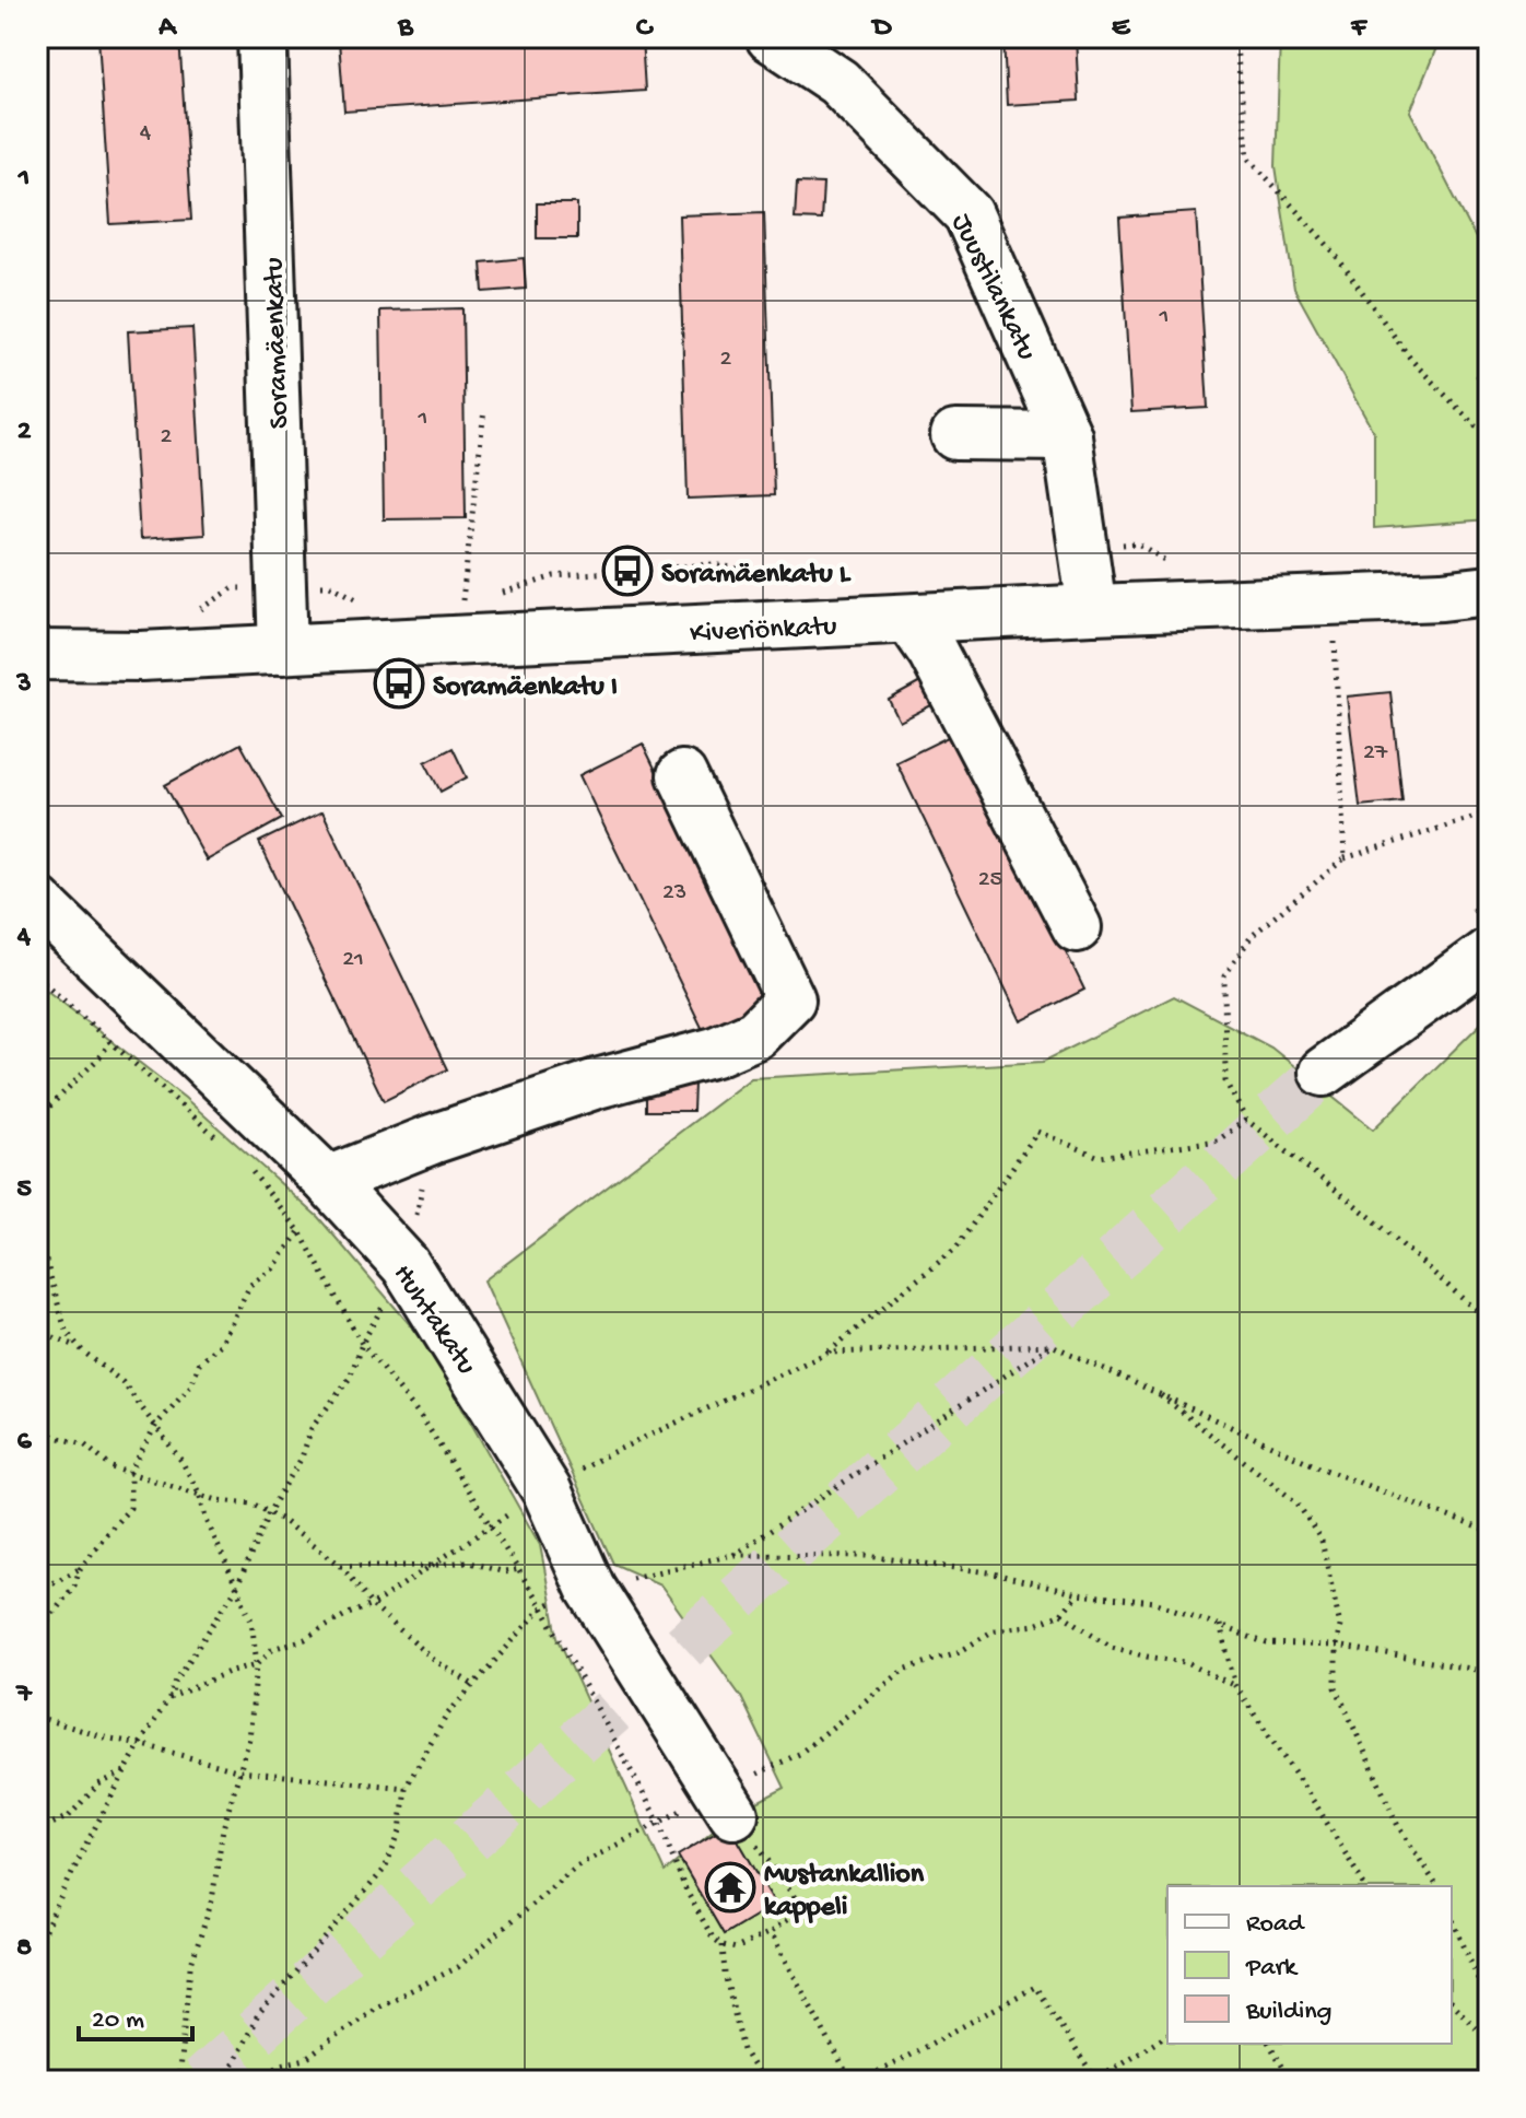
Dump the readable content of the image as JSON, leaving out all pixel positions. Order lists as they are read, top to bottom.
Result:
{
  "streets": {
    "street": [
      "Juustilankatu",
      "Soramäenkatu",
      "Kiveriönkatu",
      "Huhtakatu"
    ]
  },
  "crossings": [
    ["Juustilankatu", "Kiveriönkatu"],
    ["Soramäenkatu", "Kiveriönkatu"]
  ],
  "places": {
    "bus stop": ["Soramäenkatu L", "Soramäenkatu I"],
    "temple": ["Mustankallion kappeli"]
  },
  "house_numbers": [
    "4",
    "1",
    "2",
    "1",
    "2",
    "27",
    "25",
    "23",
    "21"
  ],
  "legend": ["Road", "Park", "Building"],
  "scale_bar": "20 m",
  "grid": {
    "columns": [
      "A",
      "B",
      "C",
      "D",
      "E",
      "F"
    ],
    "rows": [
      "1",
      "2",
      "3",
      "4",
      "5",
      "6",
      "7",
      "8"
    ]
  }
}
